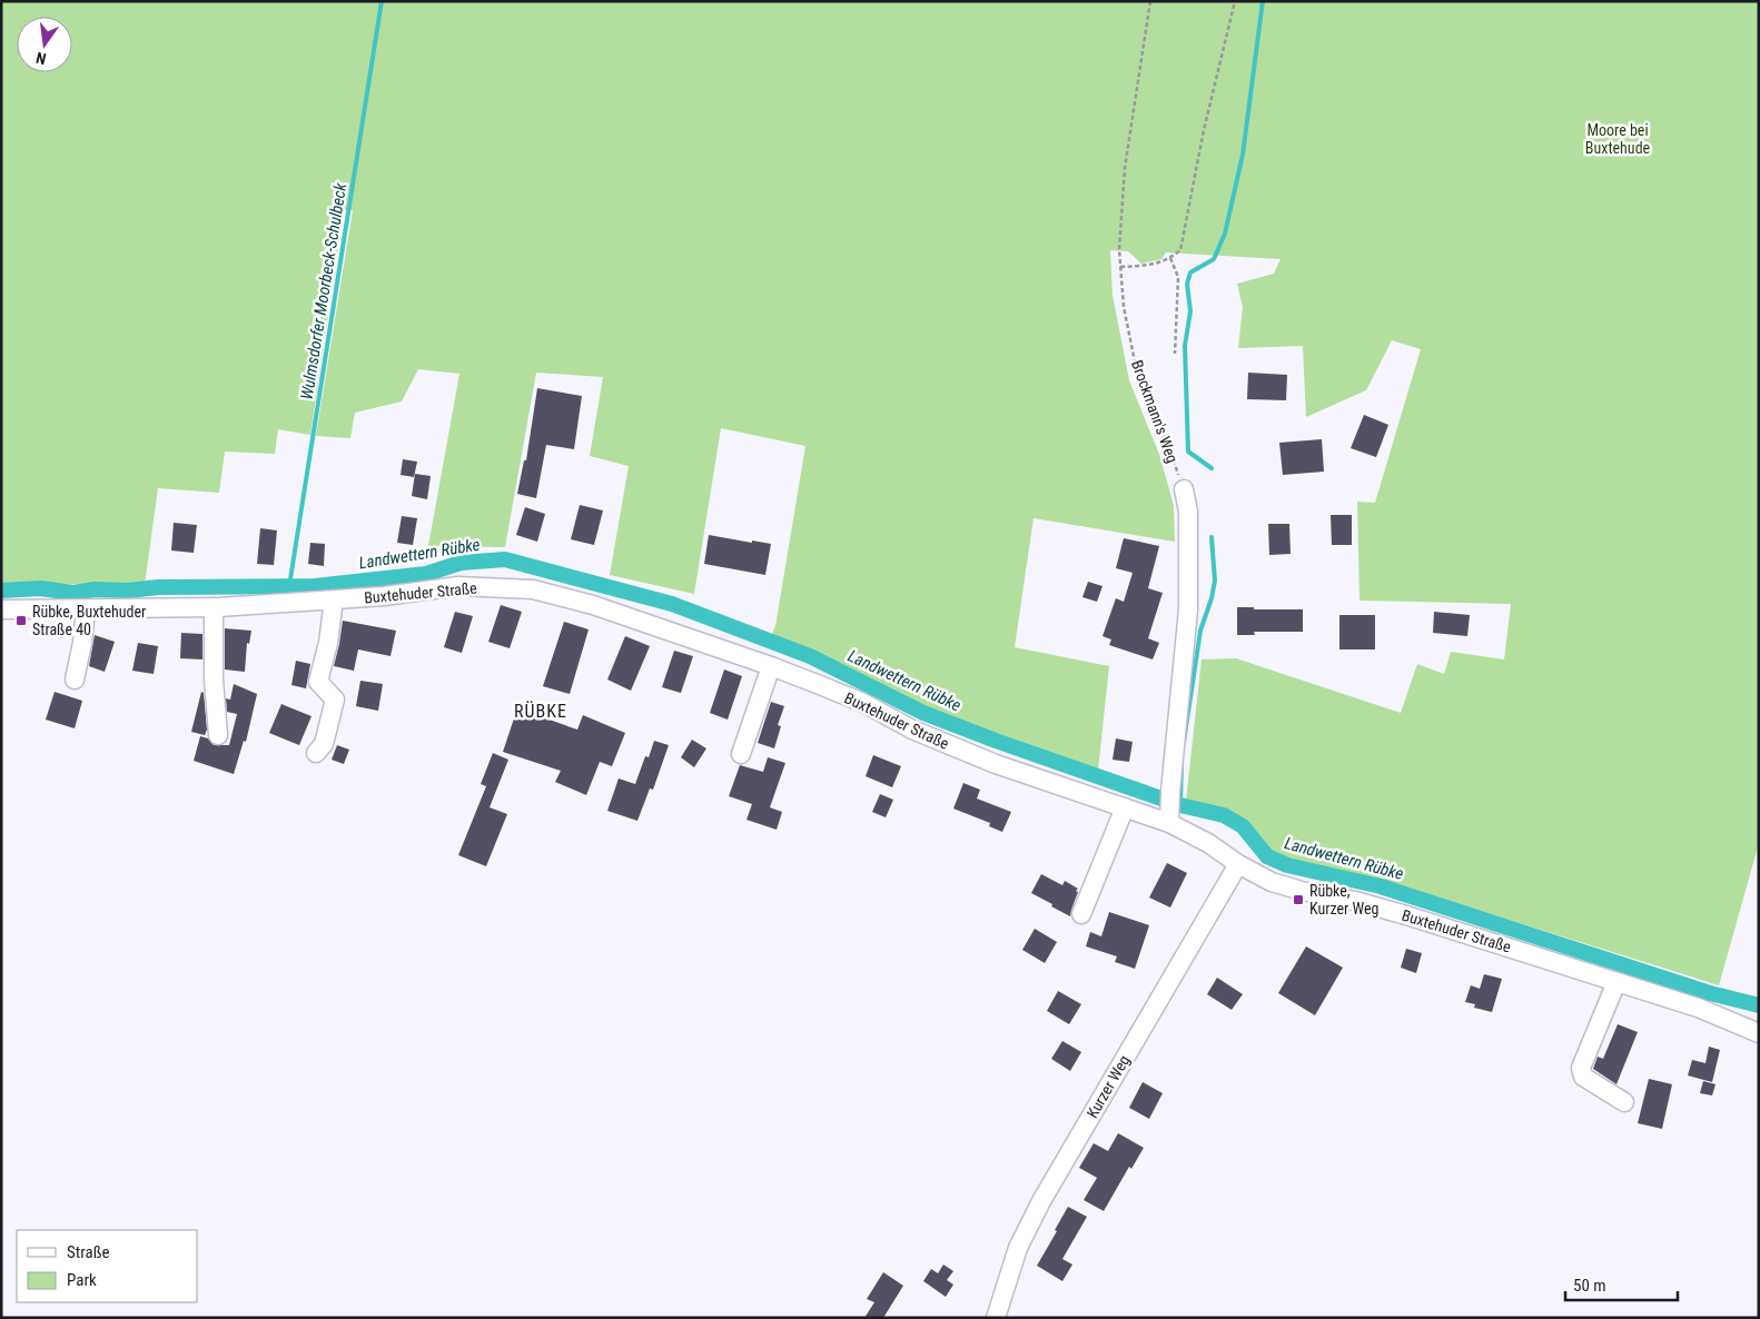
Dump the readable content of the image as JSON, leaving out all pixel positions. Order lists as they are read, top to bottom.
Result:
{
  "streets": {
    "street": ["Buxtehuder Straße", "Kurzer Weg"],
    "path": ["Brockmann's Weg"]
  },
  "crossings": [
    ["Buxtehuder Straße", "Kurzer Weg"]
  ],
  "districts": ["RÜBKE"],
  "water": ["Wulmsdorfer Moorbeck-Schulbeck", "Landwettern Rübke"],
  "parks": ["Moore bei Buxtehude"],
  "places": {
    "transit": ["Rübke, Buxtehuder Straße 40", "Rübke, Kurzer Weg"]
  },
  "legend": ["Straße", "Park"],
  "scale_bar": "50 m",
  "north": "bottom"
}
